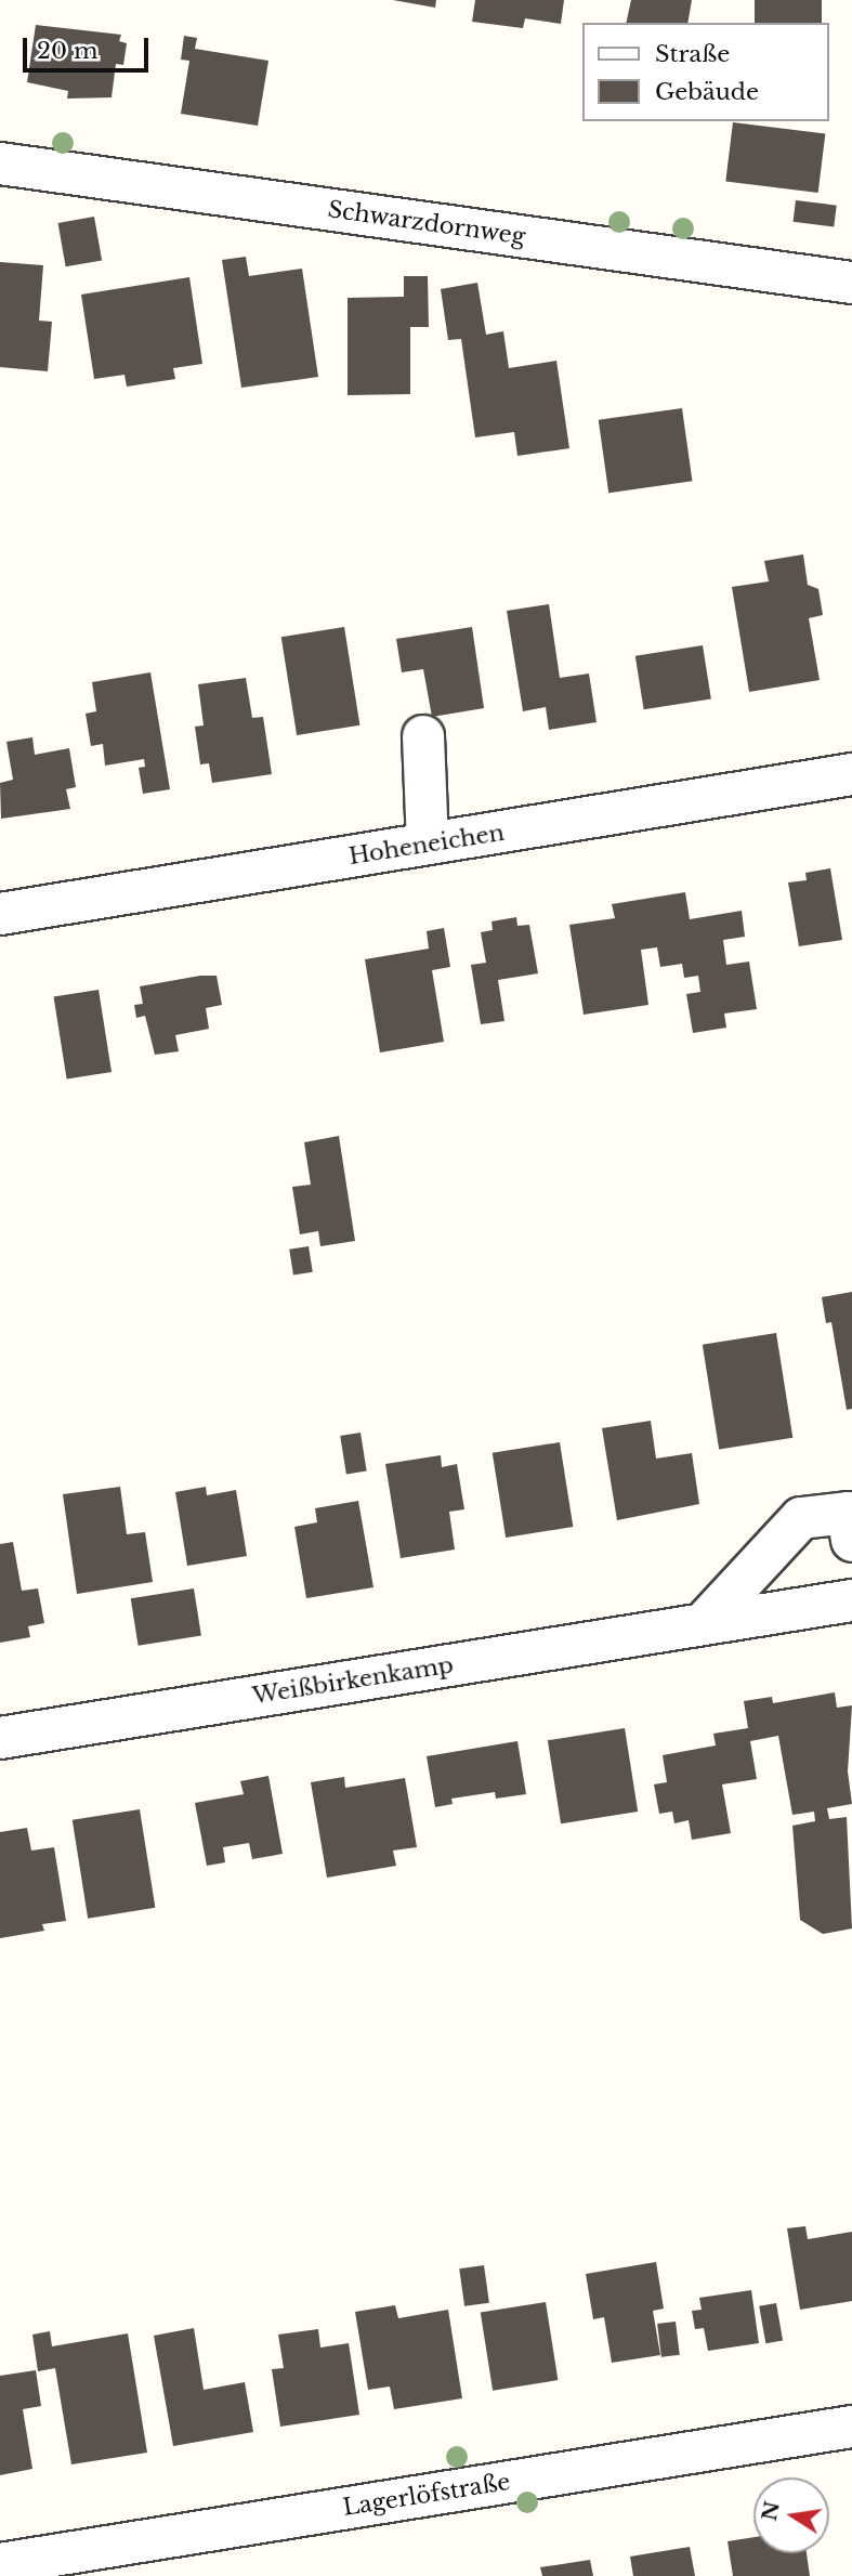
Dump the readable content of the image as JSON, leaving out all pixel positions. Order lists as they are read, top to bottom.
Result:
{
  "streets": {
    "street": [
      "Schwarzdornweg",
      "Hoheneichen",
      "Weißbirkenkamp",
      "Lagerlöfstraße"
    ]
  },
  "legend": ["Straße", "Gebäude"],
  "scale_bar": "20 m",
  "north": "left"
}
